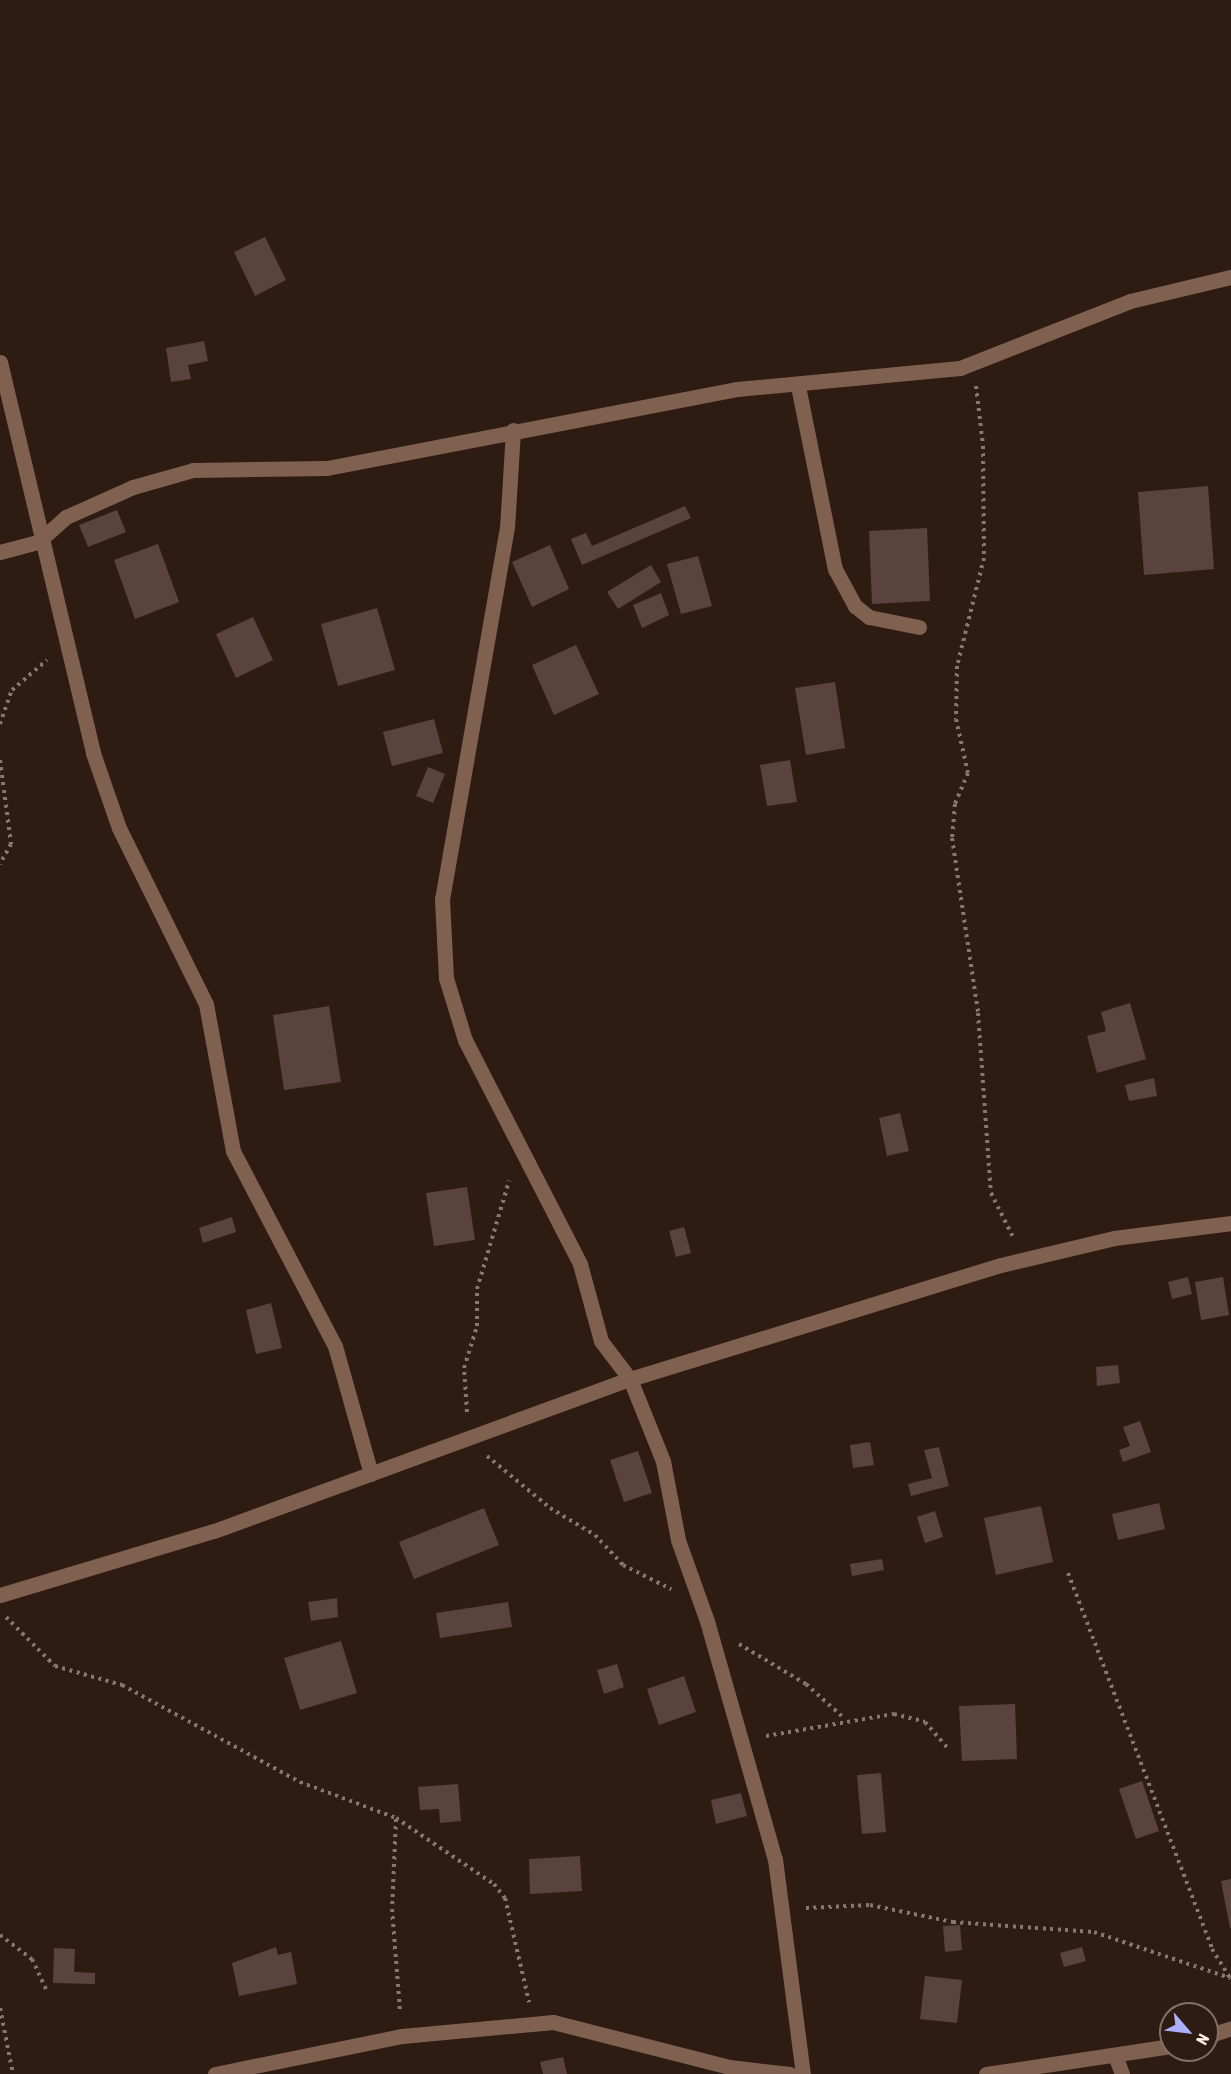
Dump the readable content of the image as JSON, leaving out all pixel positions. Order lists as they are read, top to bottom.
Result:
{
  "north": "bottom right"
}
